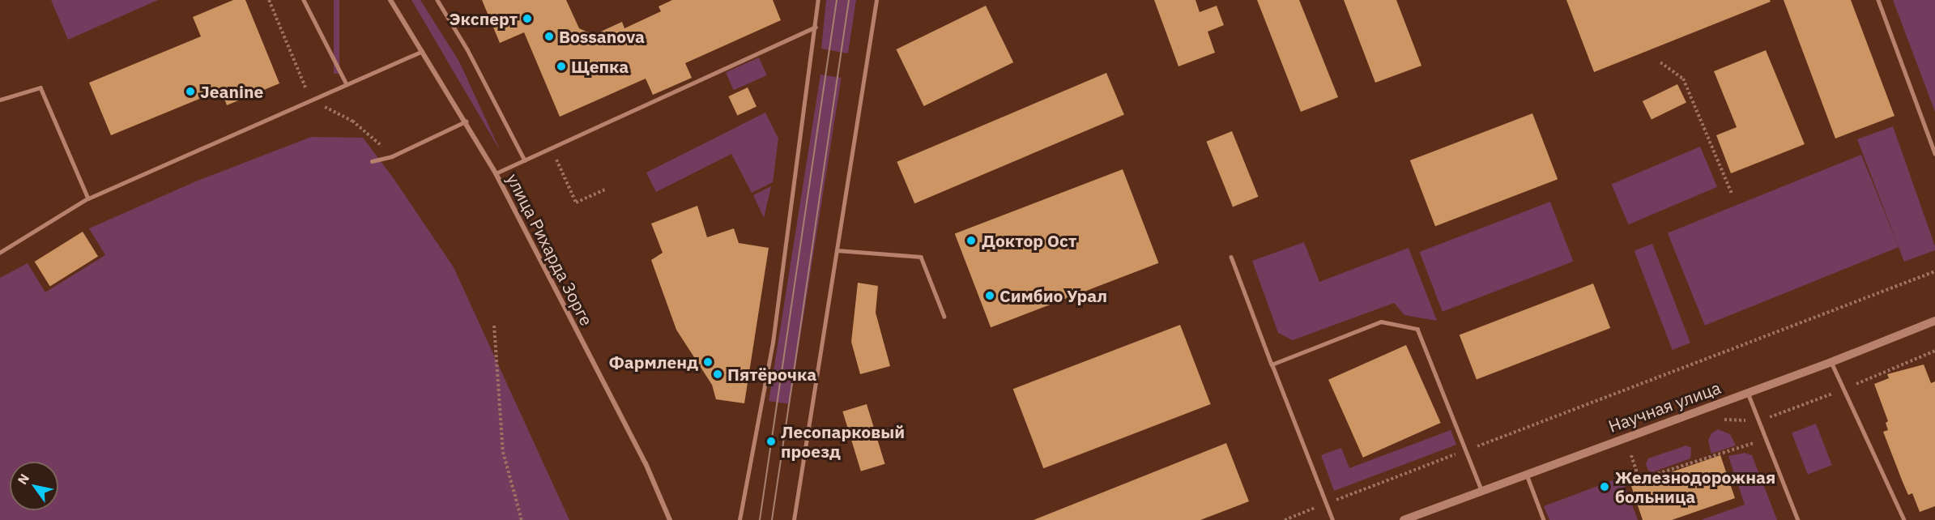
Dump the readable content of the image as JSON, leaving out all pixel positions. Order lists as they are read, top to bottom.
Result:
{
  "streets": {
    "street": ["улица Рихарда Зорге", "Научная улица"]
  },
  "places": [
    "Эксперт",
    "Bossanova",
    "Щепка",
    "Jeanine",
    "Доктор Ост",
    "Симбио Урал",
    "Фармленд",
    "Пятёрочка",
    "Лесопарковый проезд",
    "Железнодорожная больница"
  ],
  "north": "top left"
}
